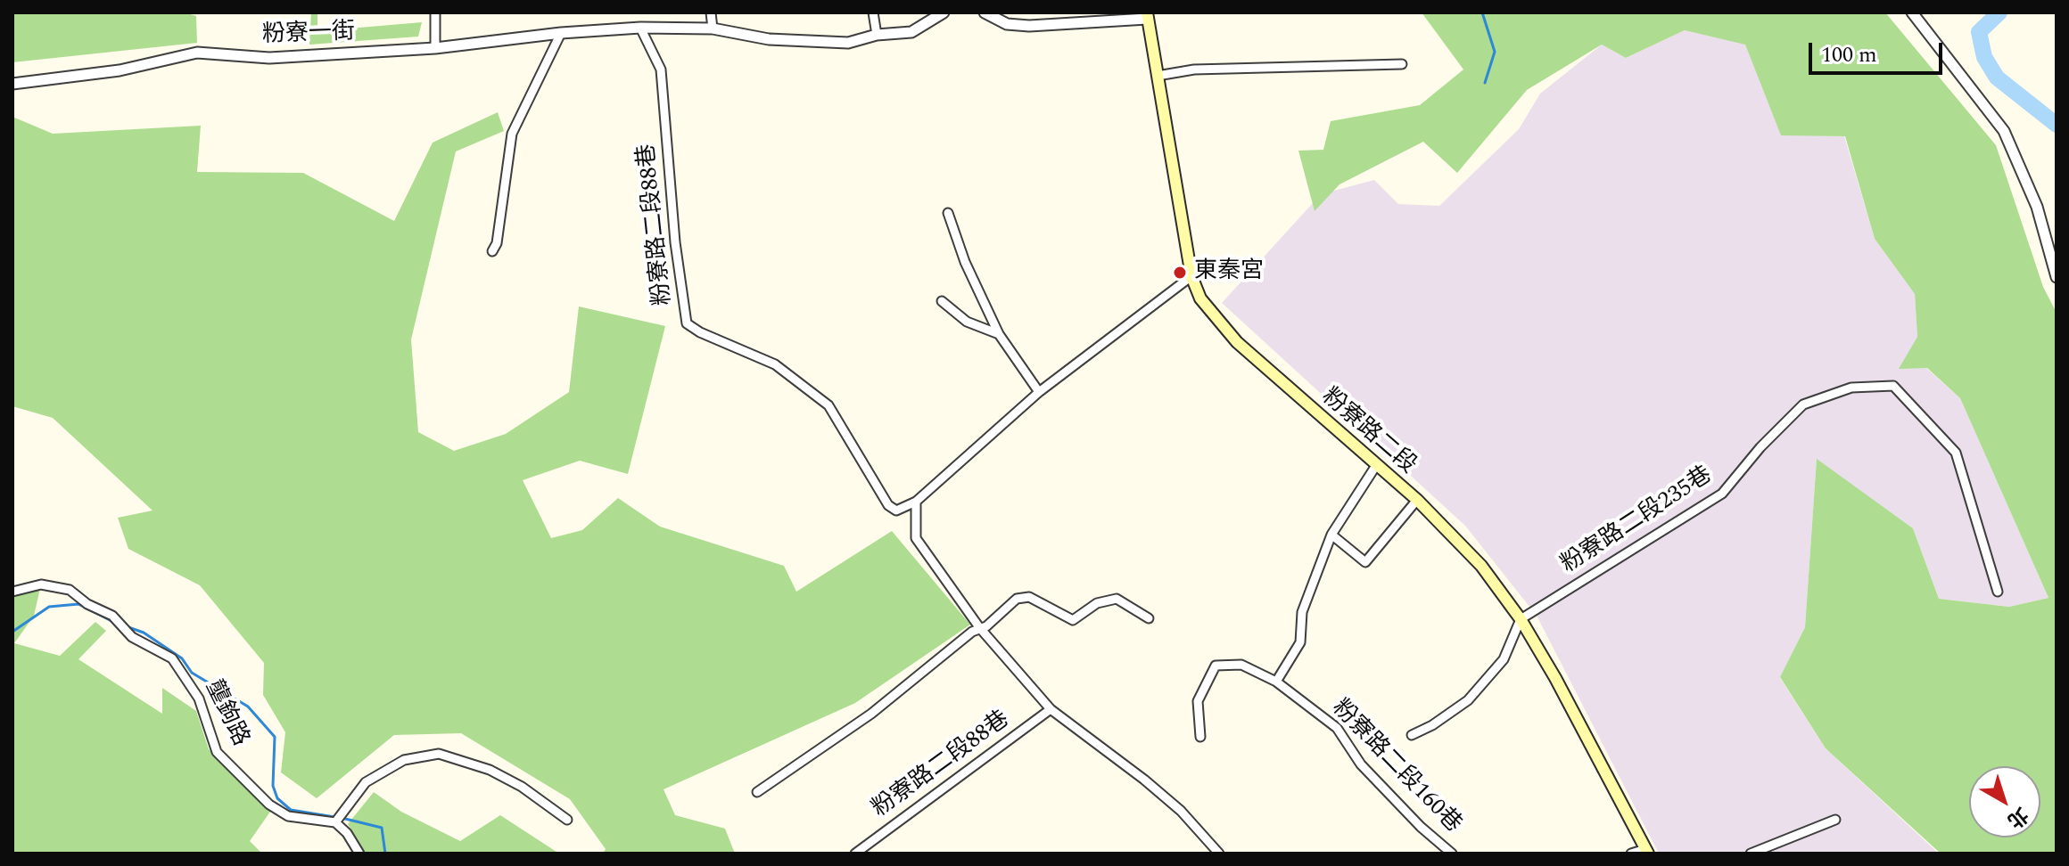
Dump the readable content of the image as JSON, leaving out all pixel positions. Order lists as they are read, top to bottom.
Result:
{
  "streets": {
    "main road": ["粉寮路二段"],
    "street": [
      "粉寮一街",
      "粉寮路二段88巷",
      "粉寮路二段235巷",
      "壟鉤路",
      "粉寮路二段160巷"
    ]
  },
  "crossings": [
    ["粉寮一街", "粉寮路二段88巷"],
    ["粉寮路二段", "粉寮路二段235巷"]
  ],
  "places": ["東秦宮"],
  "scale_bar": "100 m",
  "north": "bottom right"
}
